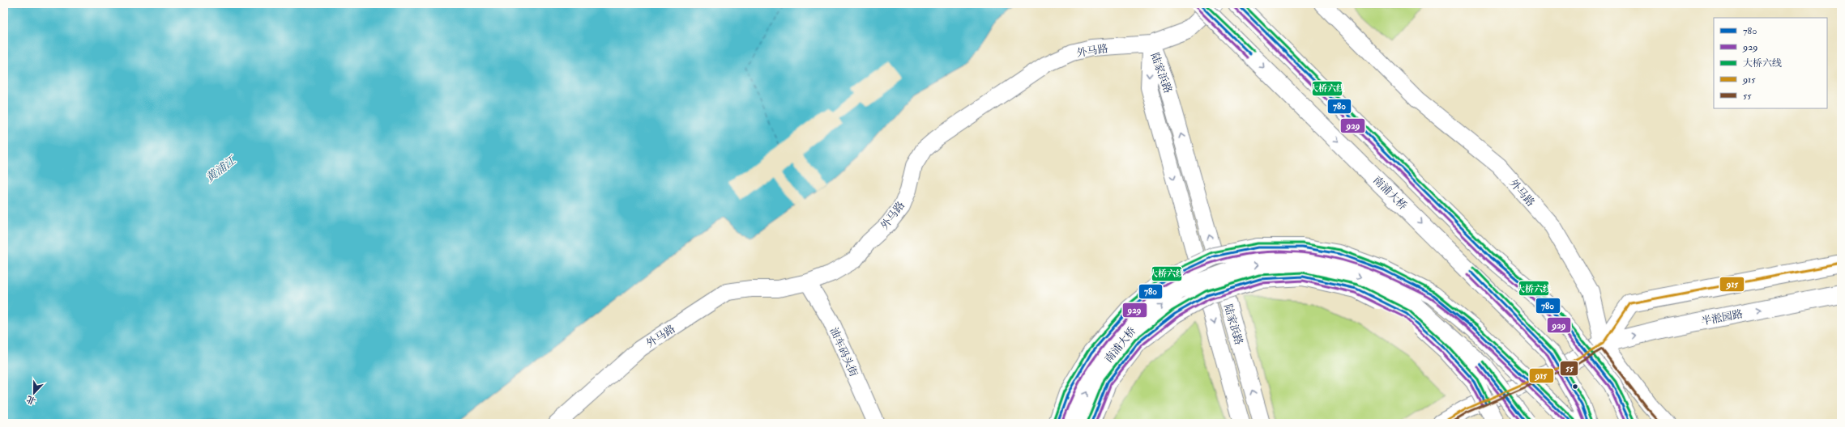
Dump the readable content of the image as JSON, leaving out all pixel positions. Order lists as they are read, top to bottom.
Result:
{
  "streets": {
    "main road": ["南浦大桥", "半淞园路"],
    "street": ["外马路", "陆家浜路", "油车码头街"]
  },
  "crossings": [
    ["外马路", "陆家浜路"],
    ["外马路", "半淞园路"],
    ["外马路", "油车码头街"]
  ],
  "water": ["黄浦江"],
  "lines": [
    "transit line 780",
    "transit line 大桥六线",
    "transit line 929",
    "transit line 915",
    "transit line 55"
  ],
  "legend": [
    "780",
    "929",
    "大桥六线",
    "915",
    "55"
  ],
  "north": "bottom"
}
